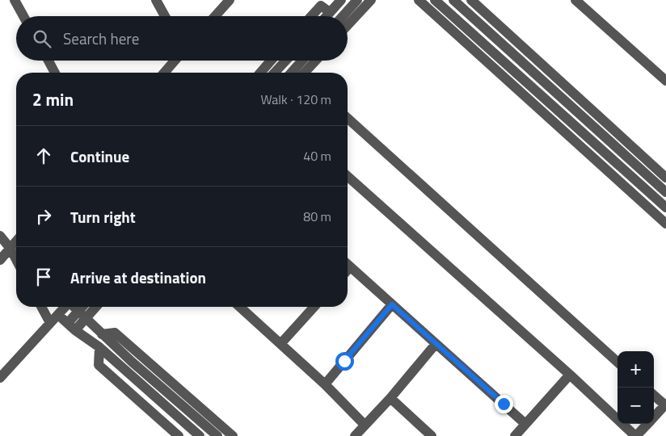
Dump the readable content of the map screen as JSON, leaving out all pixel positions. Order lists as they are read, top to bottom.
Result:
{
  "page": {
    "search": "Search here",
    "heading": ["2 min", "Walk · 120 m"],
    "list": [
      ["Continue", "40 m"],
      ["Turn right", "80 m"],
      "Arrive at destination"
    ],
    "map_buttons": ["+", "−"]
  }
}
